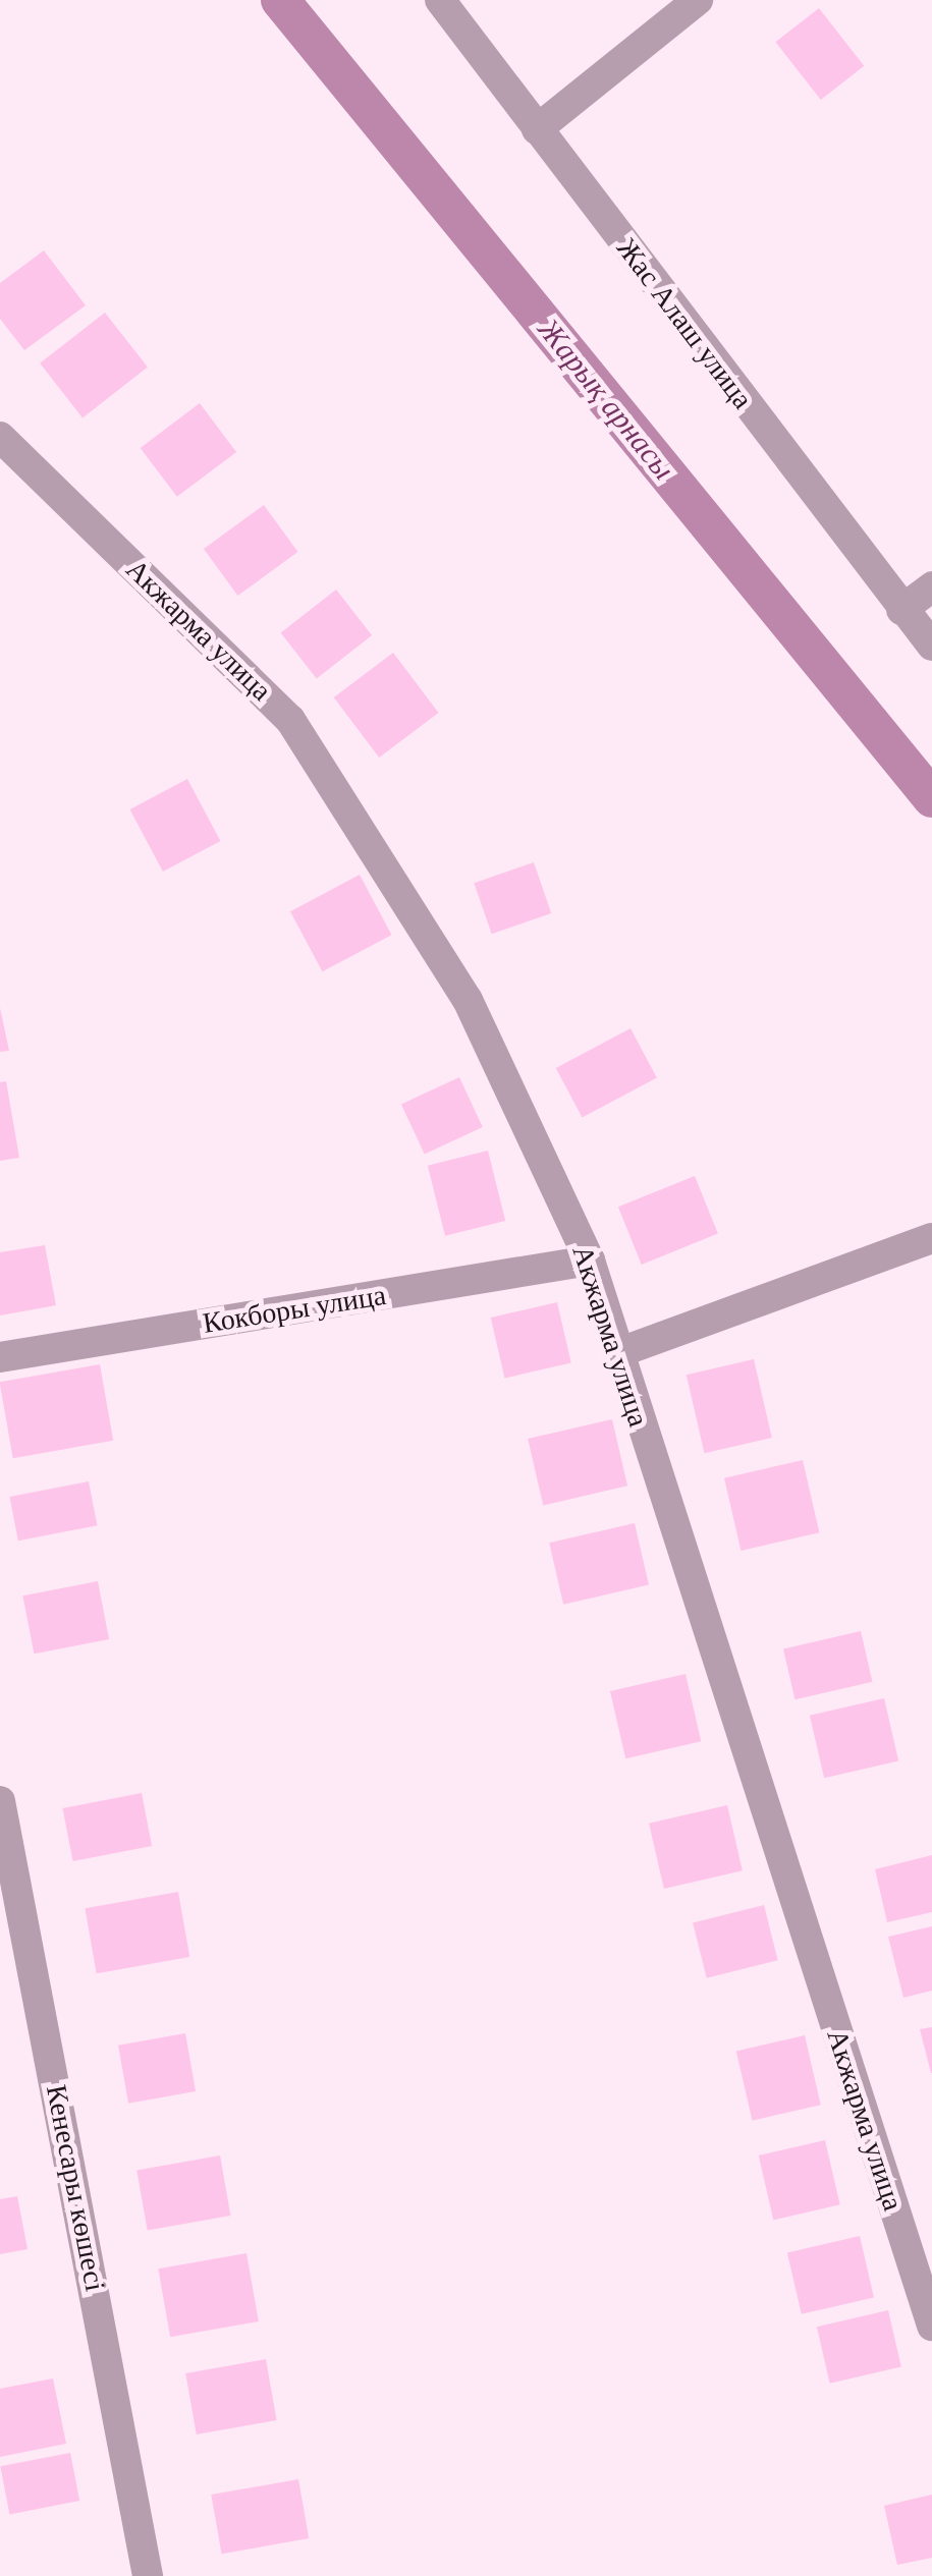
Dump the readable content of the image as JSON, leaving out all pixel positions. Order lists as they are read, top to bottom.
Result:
{
  "streets": {
    "street": [
      "Жас Алаш улица",
      "Акжарма улица",
      "Кокборы улица",
      "Кенесары көшесі"
    ]
  },
  "crossings": [
    ["Акжарма улица", "Кокборы улица"]
  ],
  "water": ["Жарық арнасы"]
}
